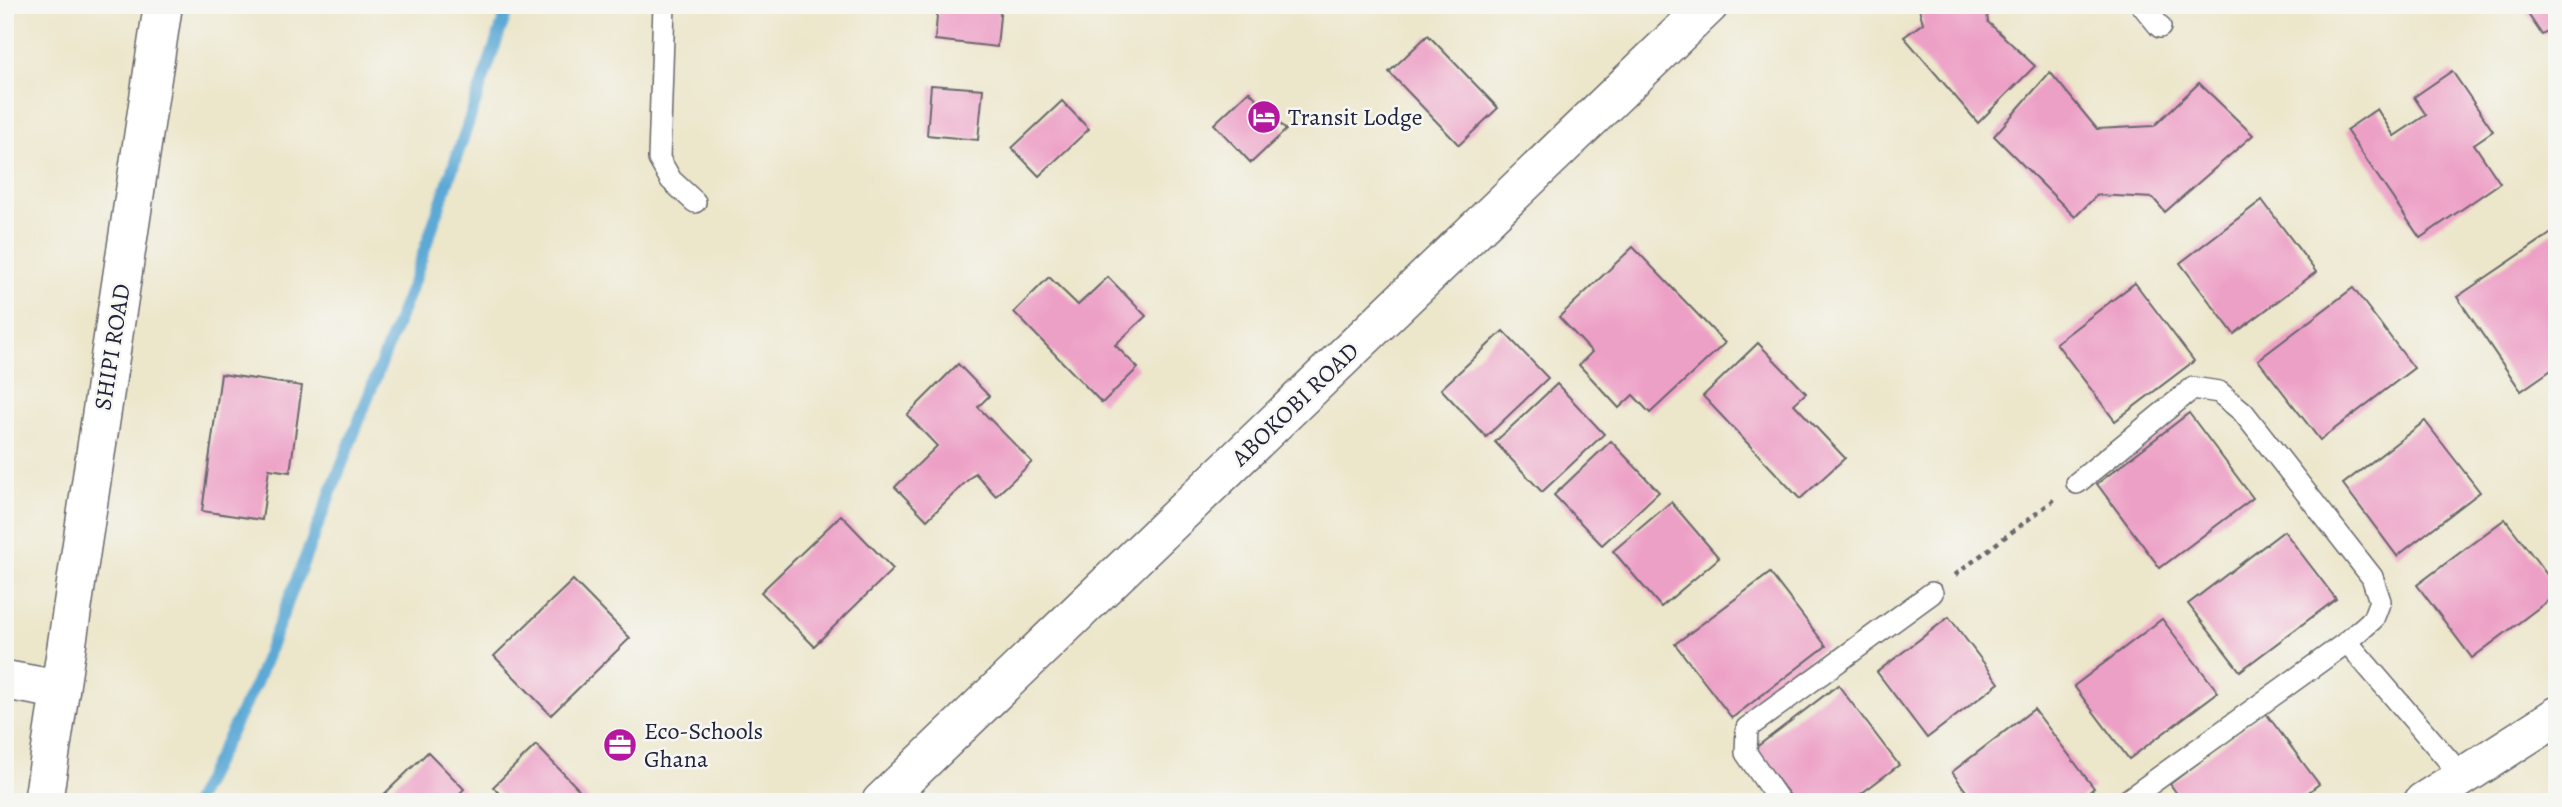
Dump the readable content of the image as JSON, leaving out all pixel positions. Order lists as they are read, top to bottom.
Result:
{
  "streets": {
    "street": ["SHIPI ROAD", "ABOKOBI ROAD"]
  },
  "places": {
    "hotel": ["Transit Lodge"],
    "office": ["Eco-Schools Ghana"]
  }
}
